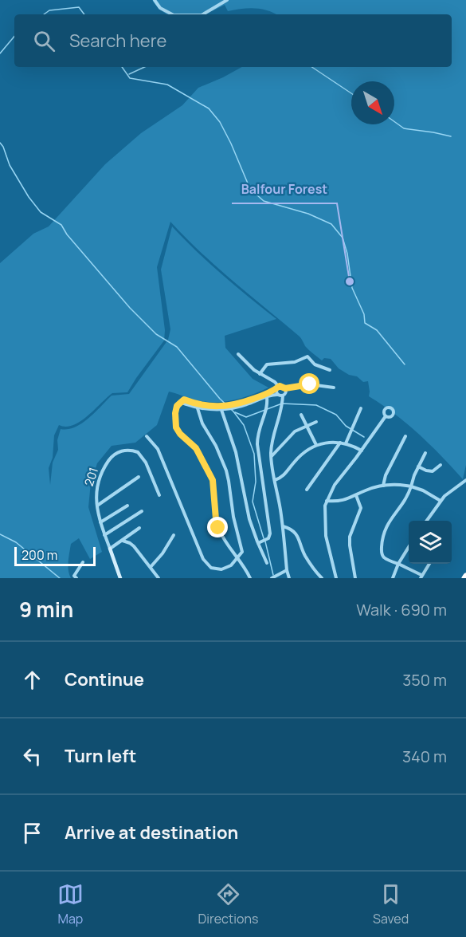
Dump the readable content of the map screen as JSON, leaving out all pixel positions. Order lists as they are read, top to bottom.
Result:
{
  "streets": {
    "street": ["201"]
  },
  "places": ["Balfour Forest"],
  "scale_bar": "200 m",
  "north": "bottom right",
  "page": {
    "search": "Search here",
    "scale": "200 m",
    "heading": ["9 min", "Walk · 690 m"],
    "list": [
      ["Continue", "350 m"],
      ["Turn left", "340 m"],
      "Arrive at destination"
    ],
    "nav": ["Map", "Directions", "Saved"]
  }
}
